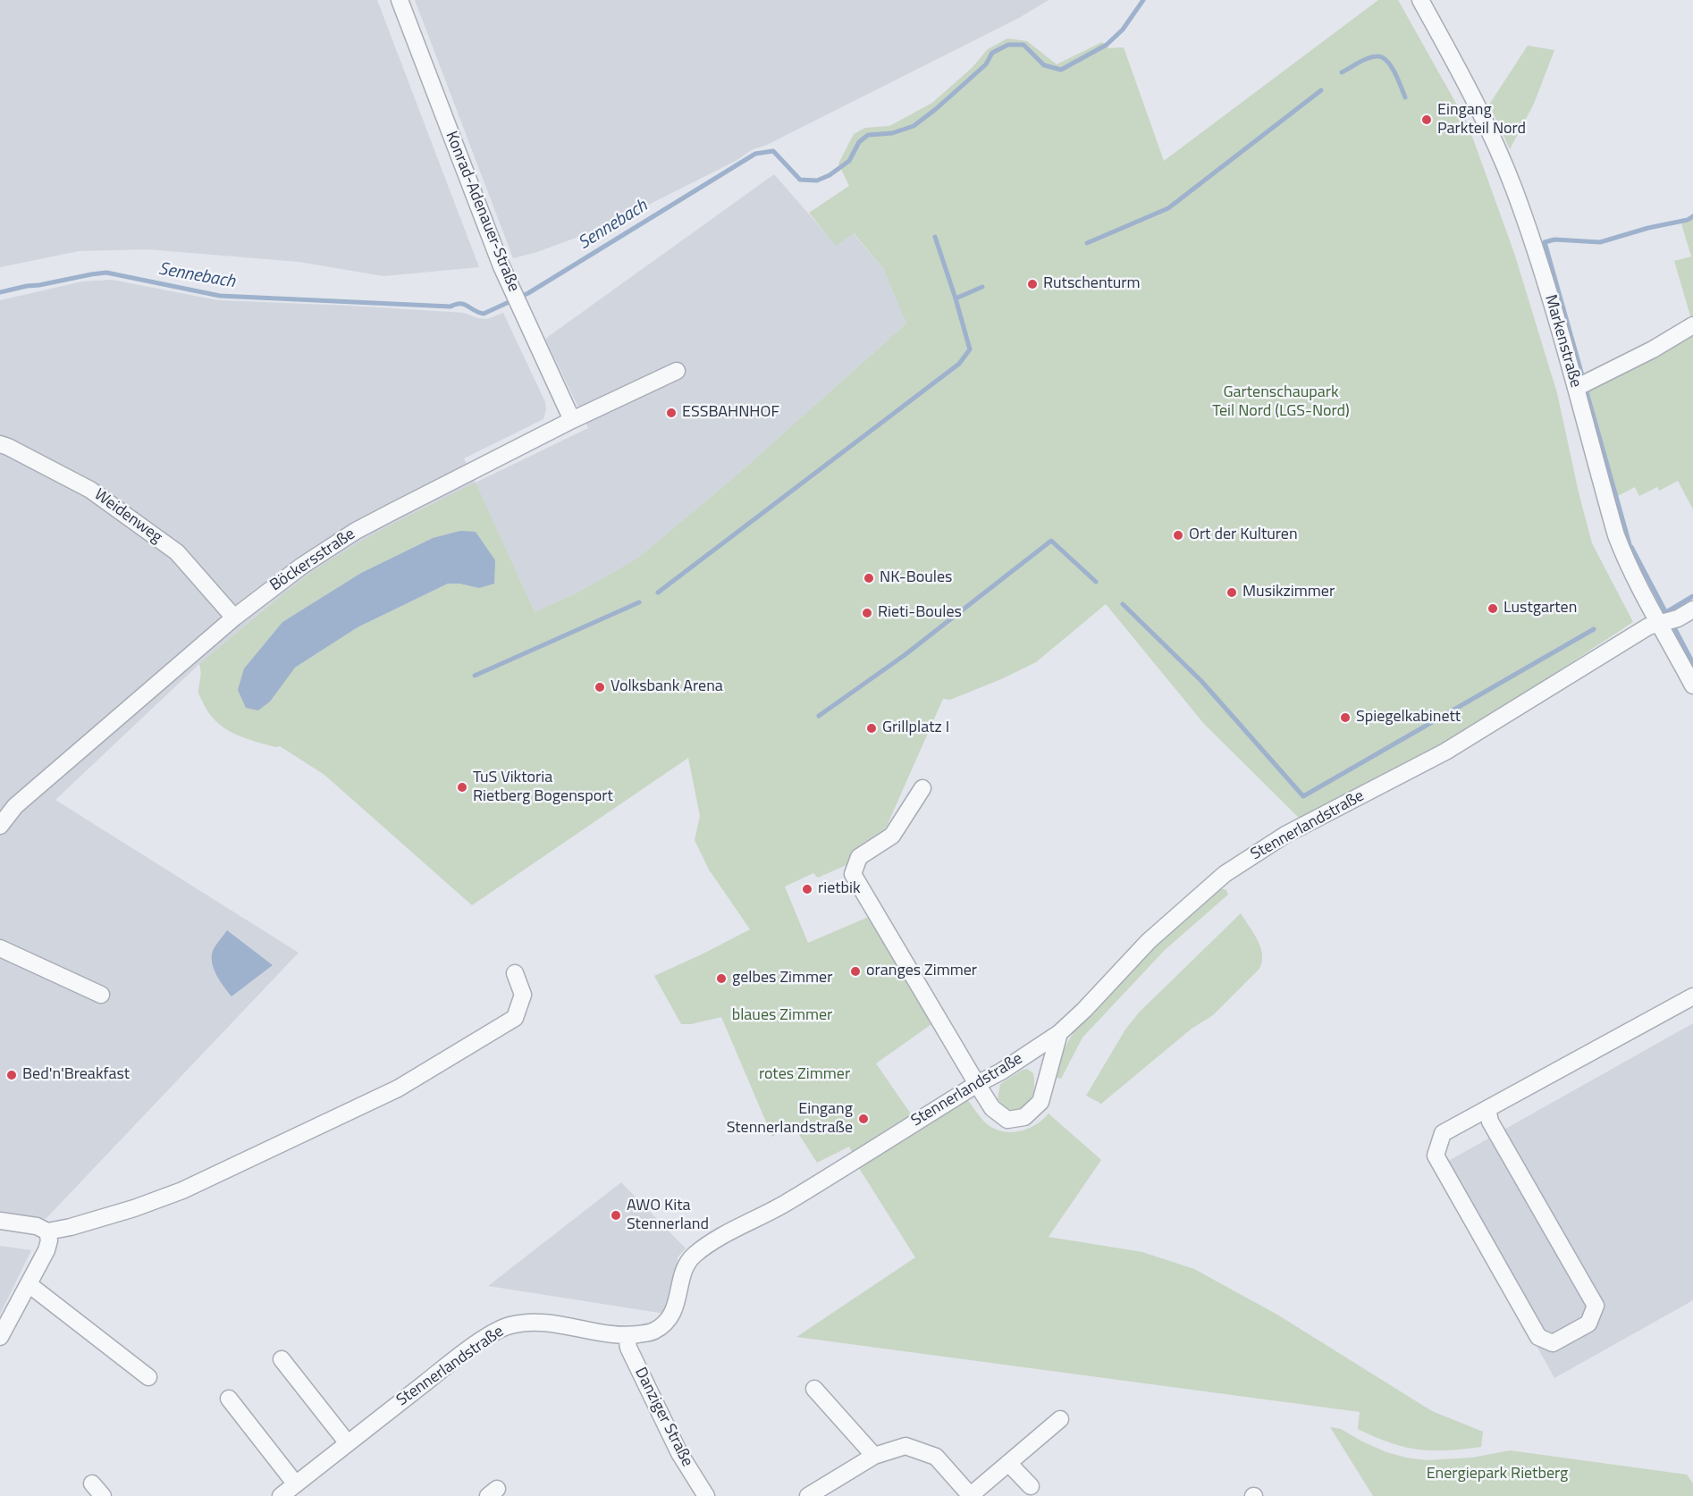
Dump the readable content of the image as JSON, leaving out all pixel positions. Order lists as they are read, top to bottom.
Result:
{
  "streets": {
    "street": [
      "Konrad-Adenauer-Straße",
      "Markenstraße",
      "Weidenweg",
      "Böckersstraße",
      "Stennerlandstraße",
      "Danziger Straße"
    ]
  },
  "crossings": [
    ["Konrad-Adenauer-Straße", "Böckersstraße"],
    ["Markenstraße", "Stennerlandstraße"],
    ["Weidenweg", "Böckersstraße"],
    ["Stennerlandstraße", "Danziger Straße"]
  ],
  "water": ["Sennebach"],
  "parks": [
    "Gartenschaupark Teil Nord (LGS-Nord)",
    "blaues Zimmer",
    "rotes Zimmer",
    "Energiepark Rietberg"
  ],
  "places": [
    "Eingang Parkteil Nord",
    "Rutschenturm",
    "ESSBAHNHOF",
    "Ort der Kulturen",
    "NK-Boules",
    "Musikzimmer",
    "Lustgarten",
    "Rieti-Boules",
    "Volksbank Arena",
    "Spiegelkabinett",
    "Grillplatz I",
    "TuS Viktoria Rietberg Bogensport",
    "rietbik",
    "oranges Zimmer",
    "gelbes Zimmer",
    "Bed'n'Breakfast",
    "Eingang Stennerlandstraße",
    "AWO Kita Stennerland"
  ]
}
